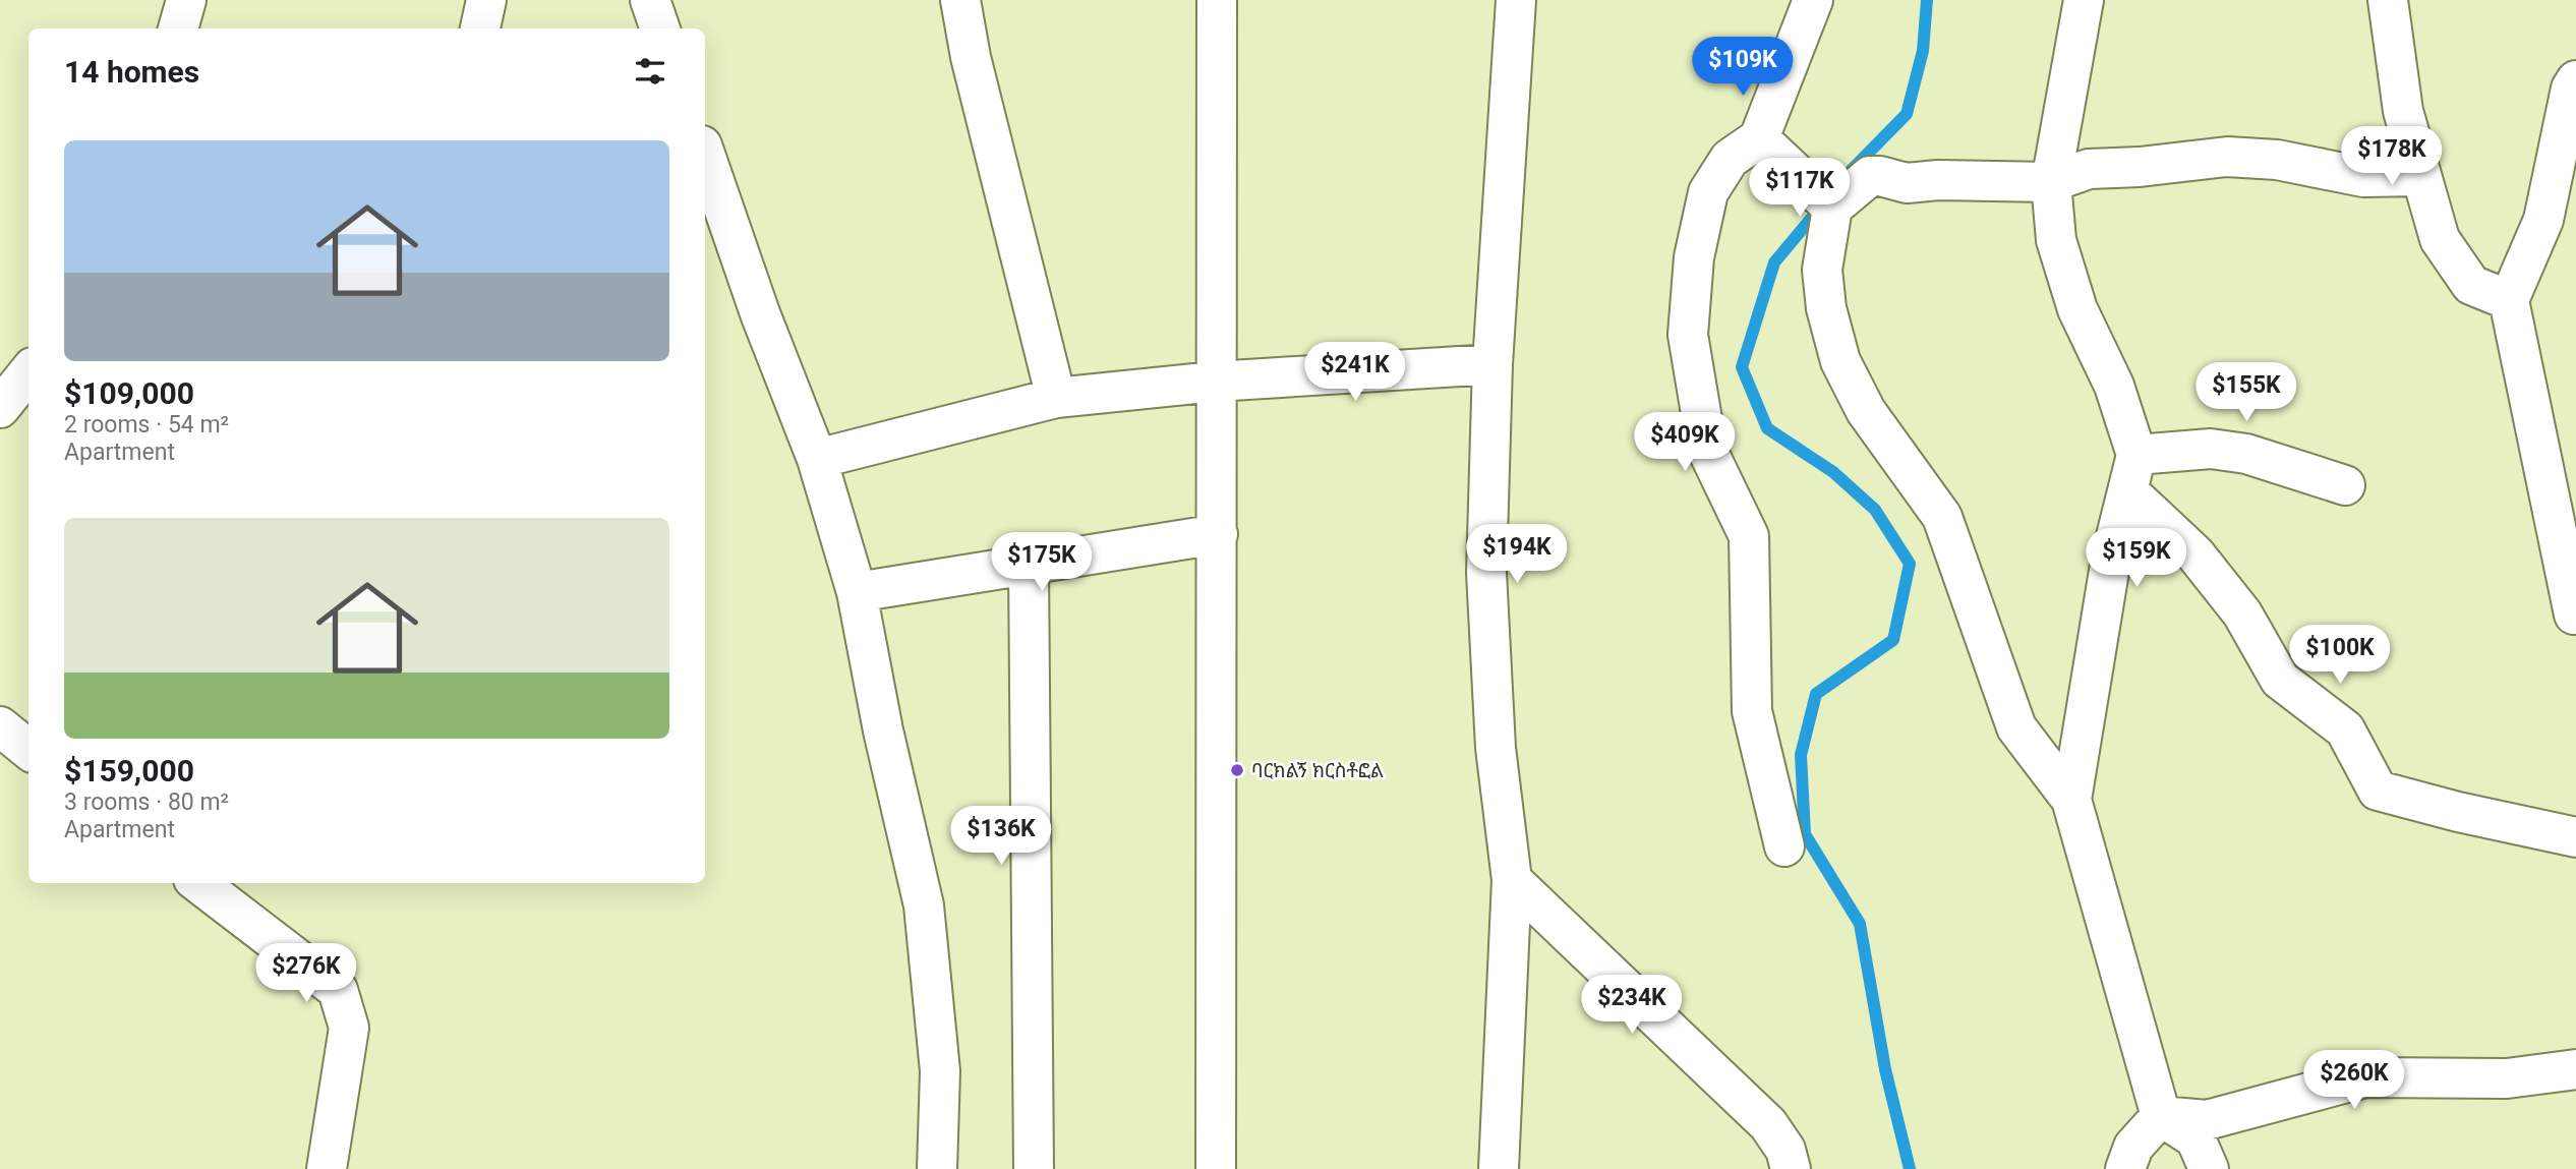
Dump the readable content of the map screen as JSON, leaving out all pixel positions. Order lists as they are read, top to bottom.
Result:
{
  "places": ["ባርክልኝ ክርስቶፎል"],
  "page": {
    "heading": "14 homes",
    "price": [
      "$109K",
      "$178K",
      "$117K",
      "$241K",
      "$155K",
      "$409K",
      "$194K",
      "$159K",
      "$175K",
      "$100K",
      "$136K",
      "$276K",
      "$234K",
      "$260K"
    ],
    "list": [
      {
        "name": "$109,000",
        "note": "2 rooms · 54 m² · Apartment"
      },
      {
        "name": "$159,000",
        "note": "3 rooms · 80 m² · Apartment"
      }
    ]
  }
}
